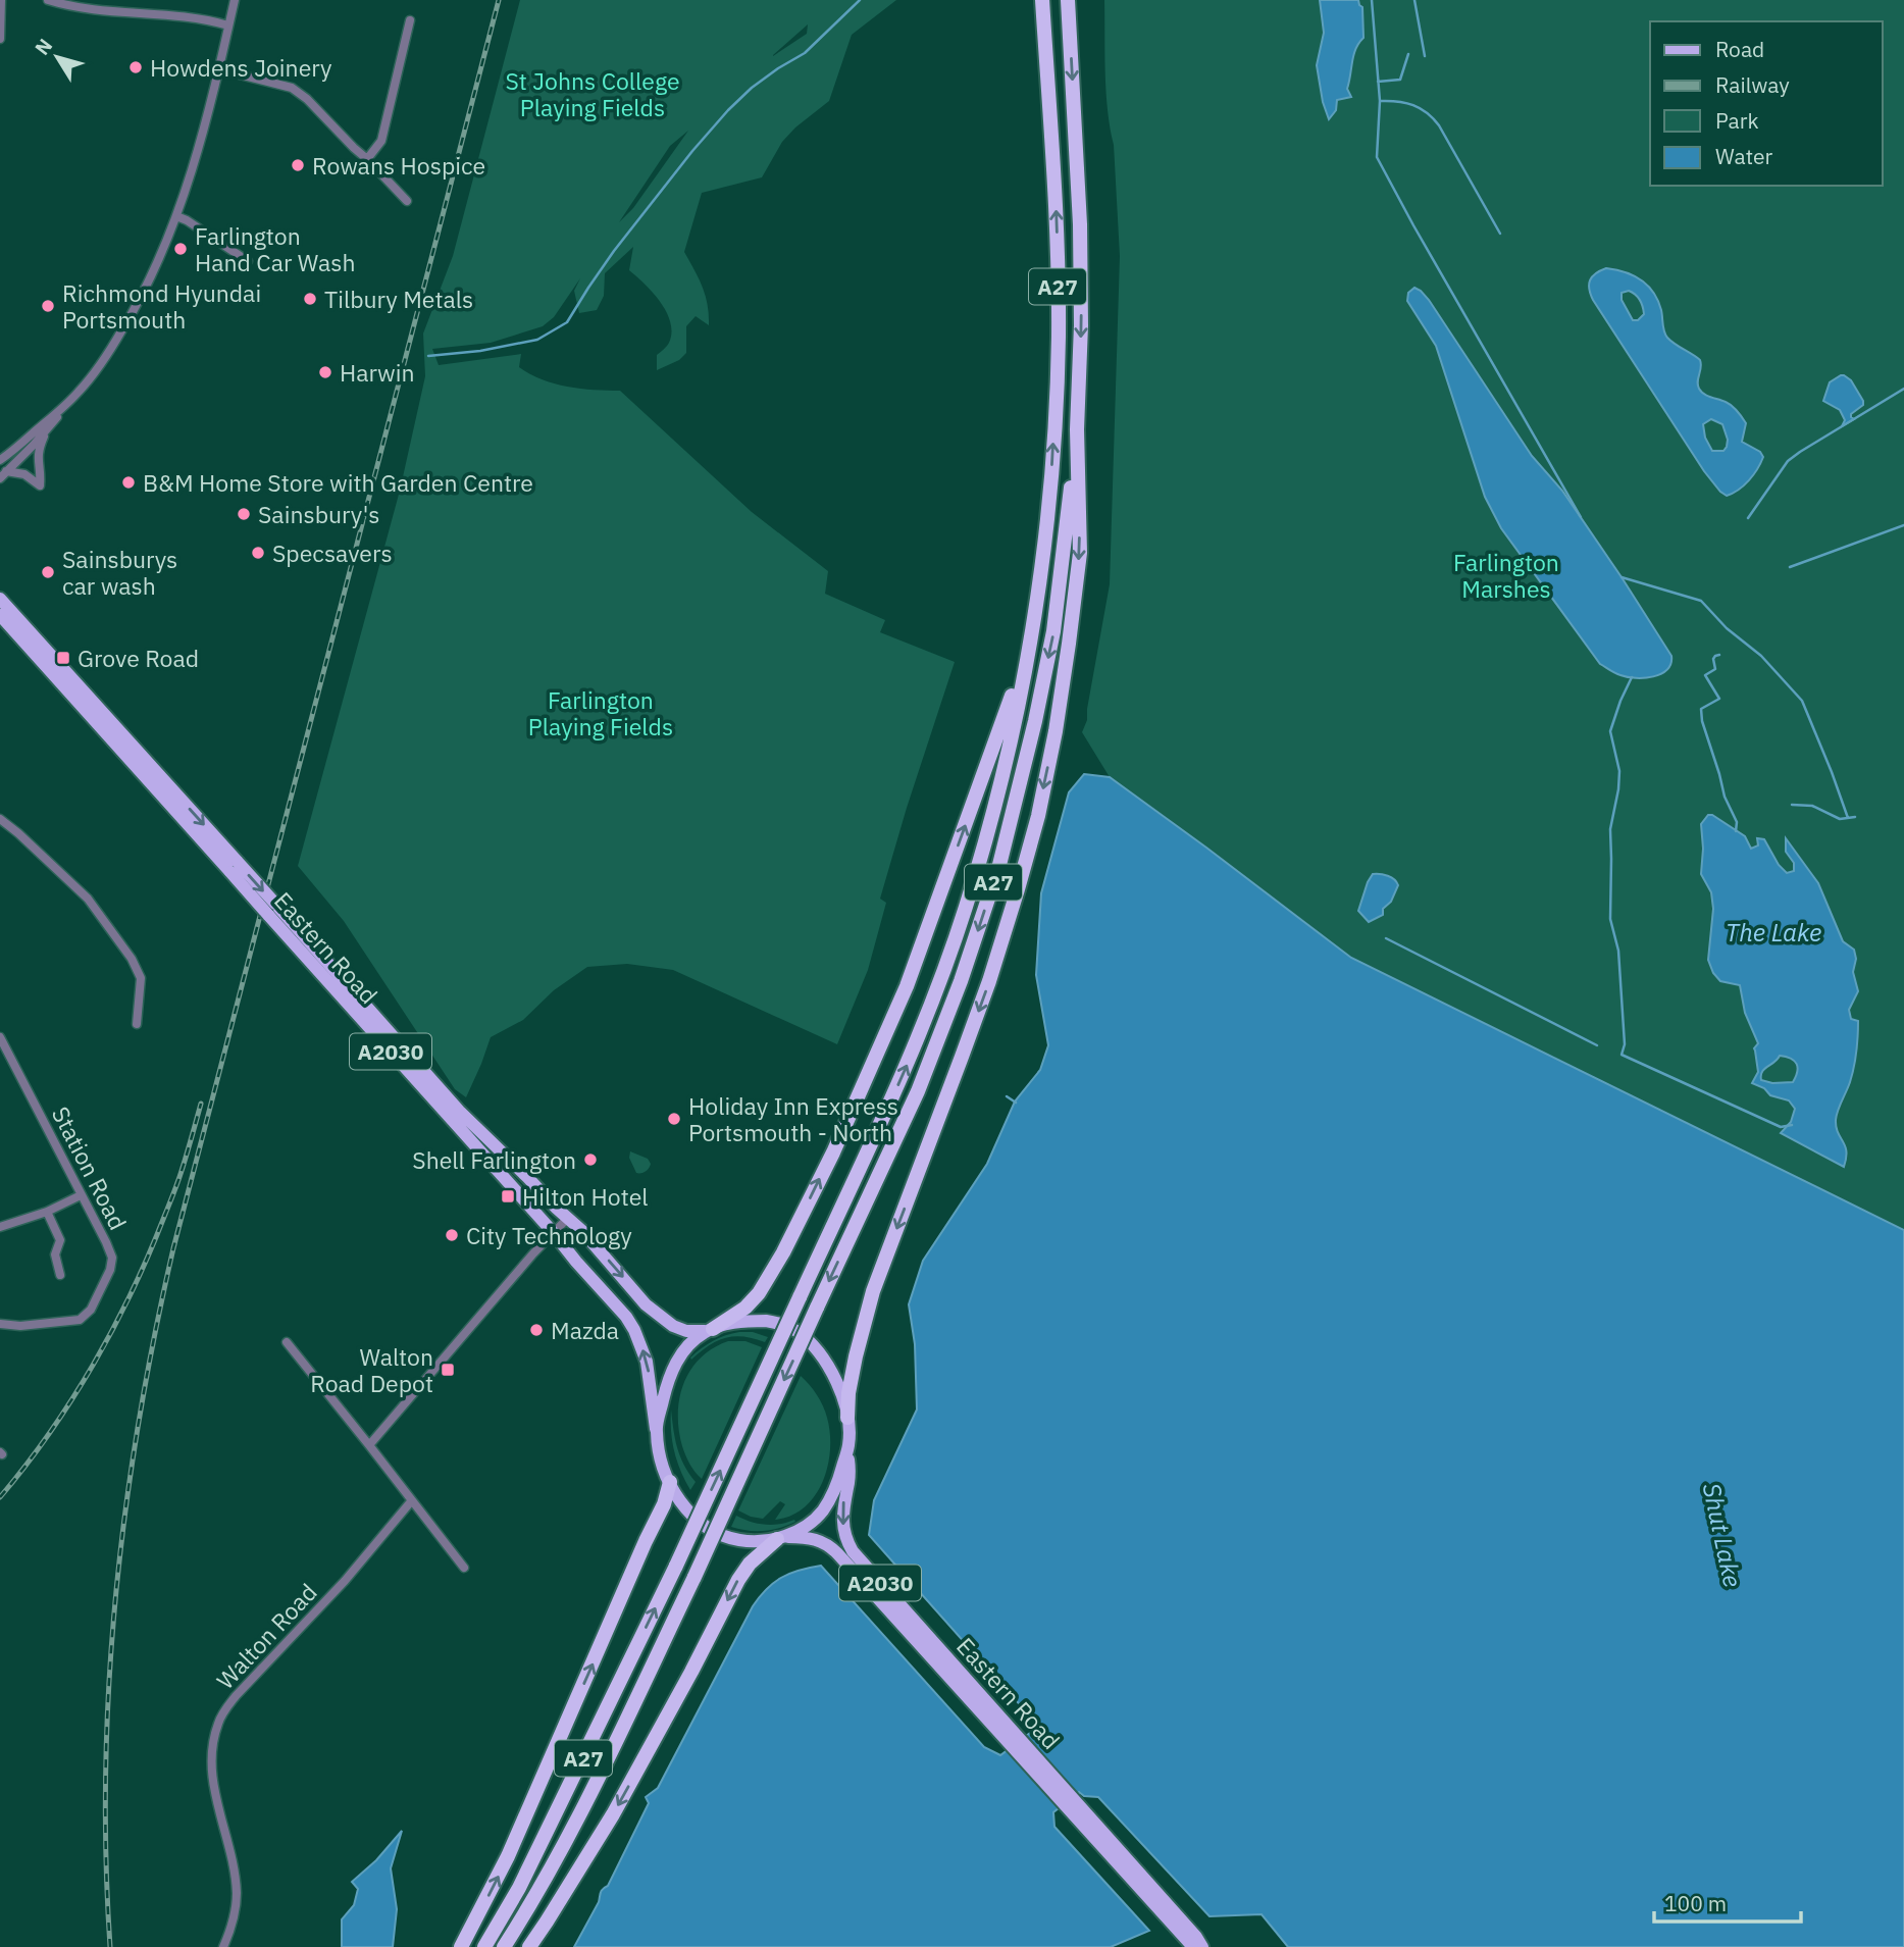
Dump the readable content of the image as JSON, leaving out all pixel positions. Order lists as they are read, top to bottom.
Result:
{
  "streets": {
    "highway": ["A27"],
    "main road": ["Eastern Road", "A2030"],
    "street": ["Station Road", "Walton Road"]
  },
  "water": ["The Lake", "Shut Lake"],
  "parks": ["St Johns College Playing Fields", "Farlington Marshes", "Farlington Playing Fields"],
  "places": {
    "other": [
      "Howdens Joinery",
      "Rowans Hospice",
      "Farlington Hand Car Wash",
      "Tilbury Metals",
      "Richmond Hyundai Portsmouth",
      "Harwin",
      "B&M Home Store with Garden Centre",
      "Sainsbury's",
      "Specsavers",
      "Sainsburys car wash",
      "Holiday Inn Express Portsmouth - North",
      "Shell Farlington",
      "City Technology",
      "Mazda"
    ],
    "transit": ["Grove Road", "Hilton Hotel", "Walton Road Depot"]
  },
  "legend": [
    "Road",
    "Railway",
    "Park",
    "Water"
  ],
  "scale_bar": "100 m",
  "north": "top left"
}
